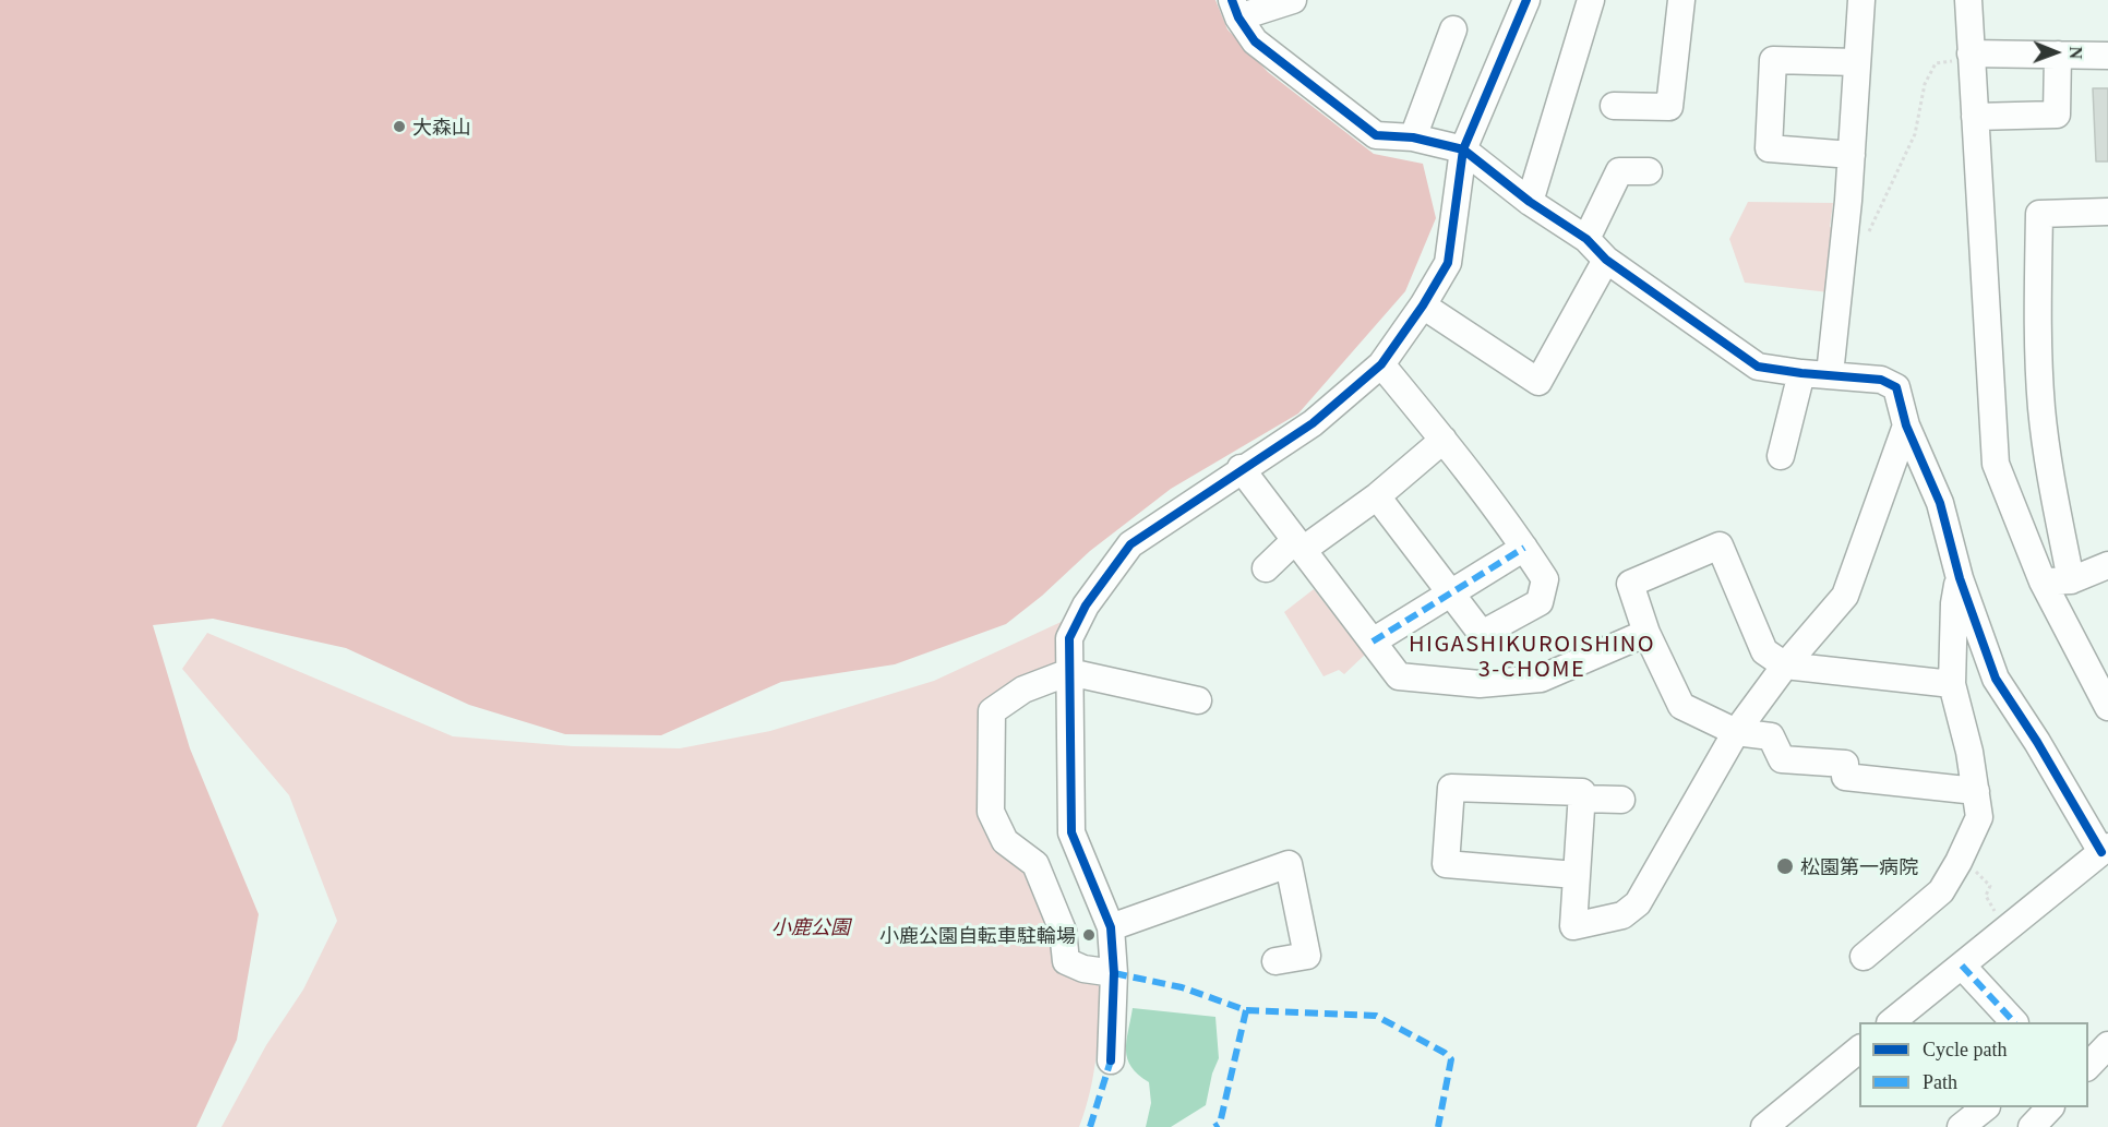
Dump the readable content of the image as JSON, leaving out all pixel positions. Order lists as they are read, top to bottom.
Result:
{
  "districts": ["HIGASHIKUROISHINO 3-CHOME"],
  "parks": ["小鹿公園"],
  "places": ["大森山", "松園第一病院", "小鹿公園自転車駐輪場"],
  "legend": ["Cycle path", "Path"],
  "north": "right"
}
